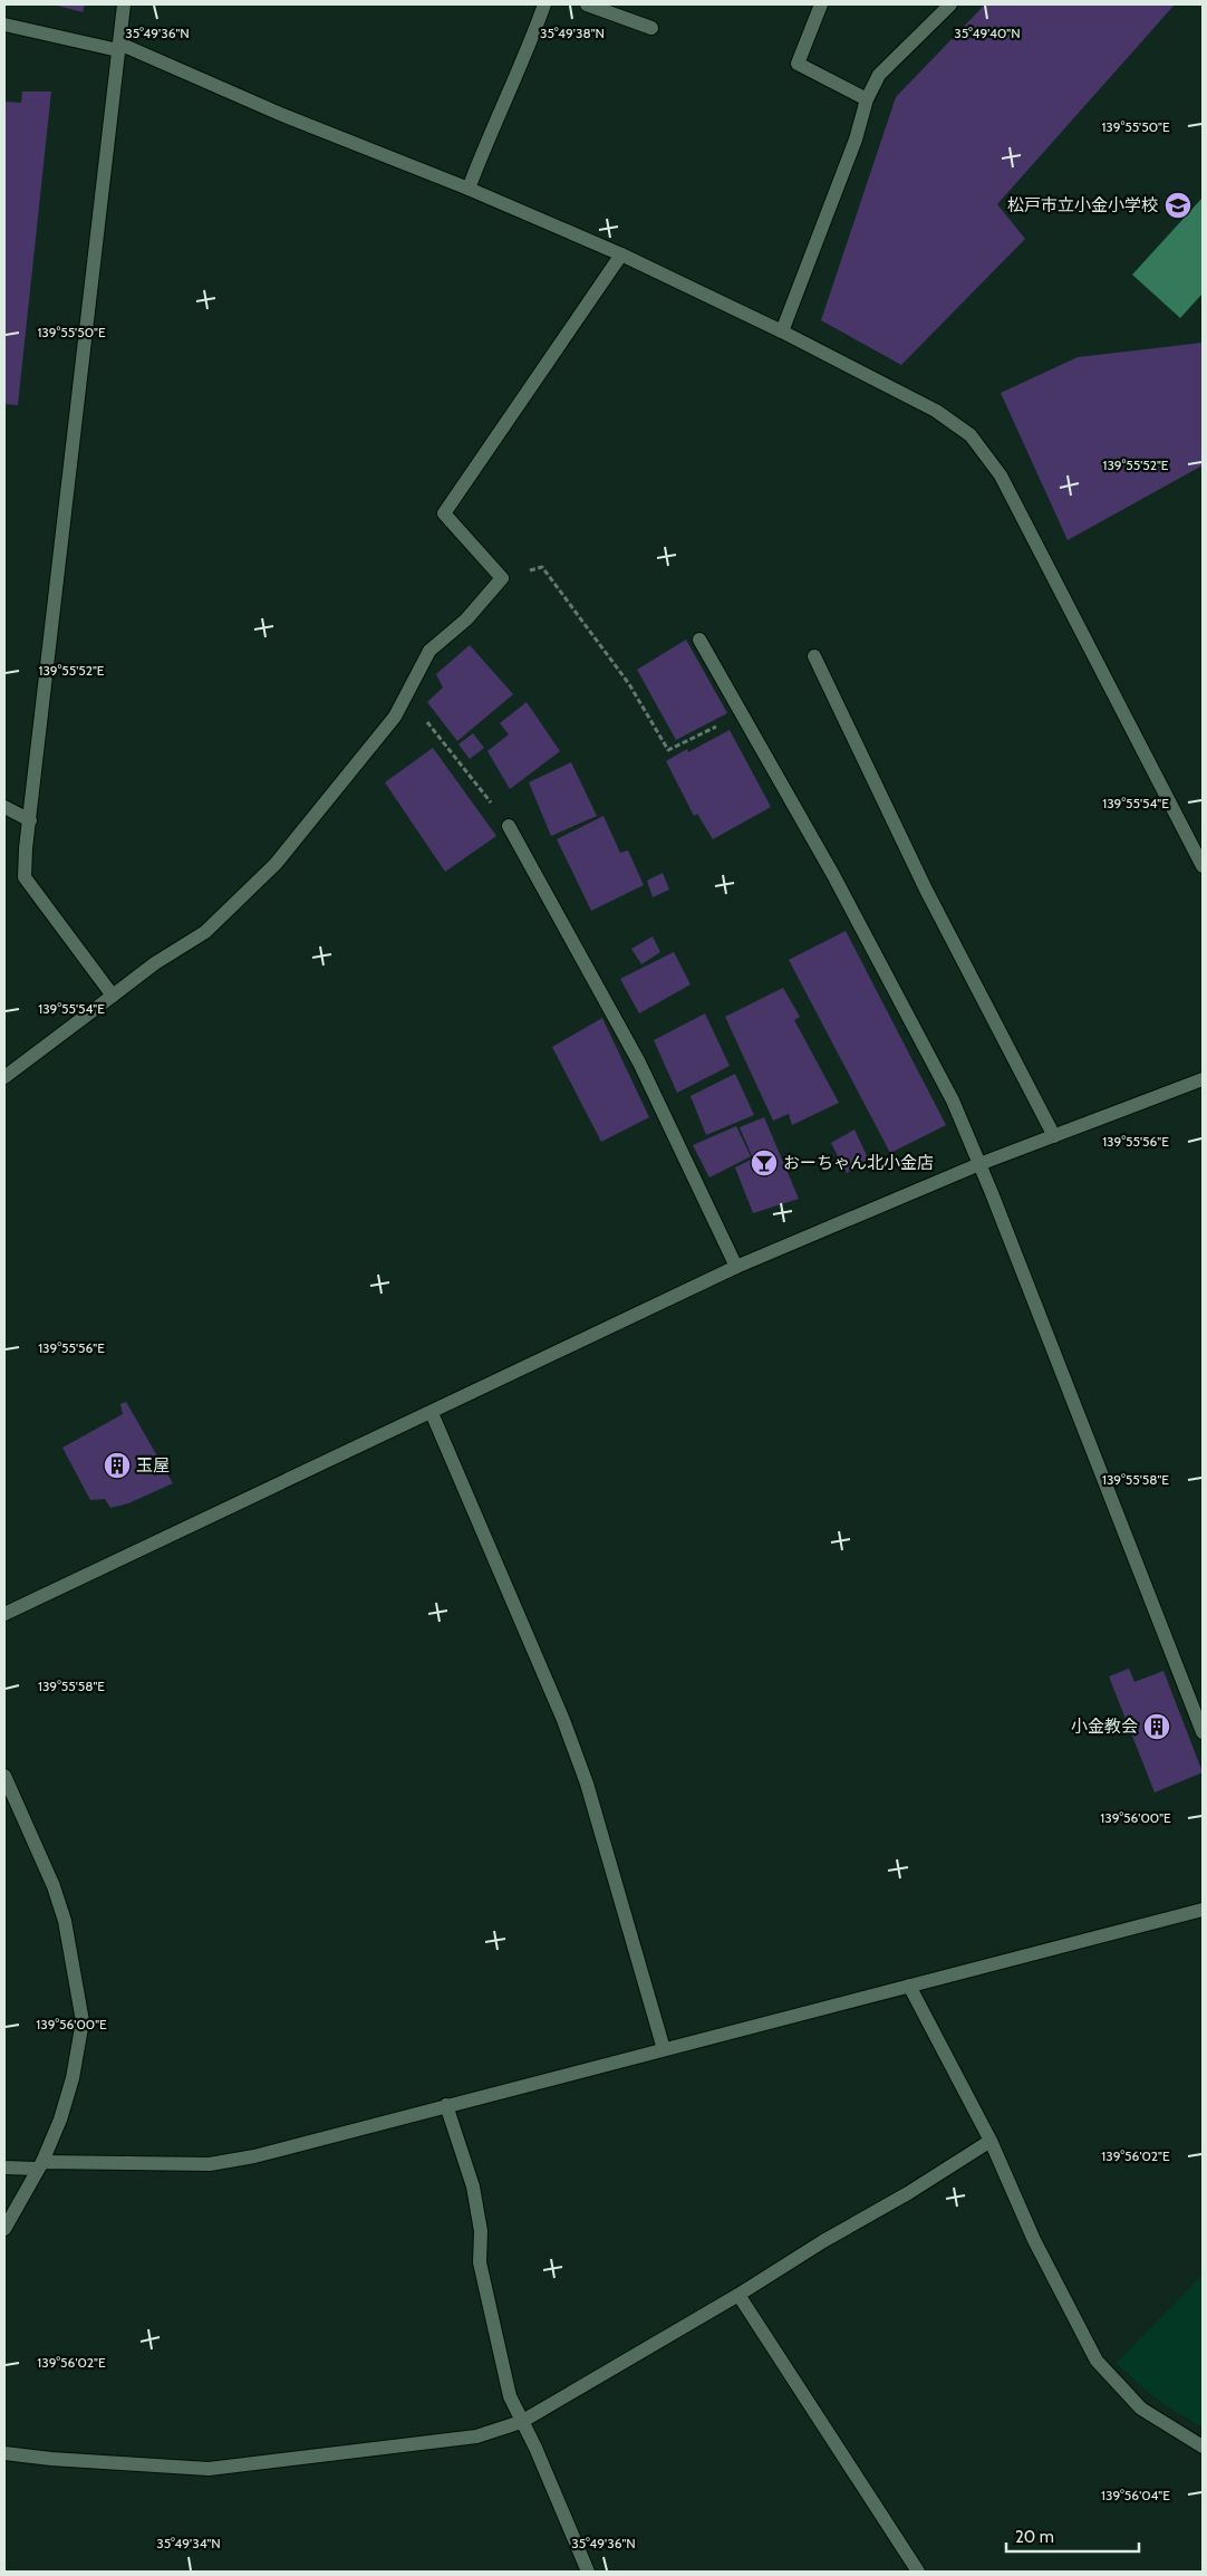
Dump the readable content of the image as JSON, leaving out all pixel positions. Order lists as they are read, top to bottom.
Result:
{
  "places": {
    "school or university": ["松戸市立小金小学校"],
    "bar": ["おーちゃん北小金店"],
    "building": ["玉屋", "小金教会"]
  },
  "scale_bar": "20 m",
  "coordinates": [
    "35°49'36\"N",
    "35°49'38\"N",
    "35°49'40\"N",
    "139°55'50\"E",
    "139°55'52\"E",
    "139°55'54\"E",
    "139°55'56\"E",
    "139°55'58\"E",
    "139°56'00\"E",
    "139°56'02\"E",
    "139°56'04\"E",
    "35°49'34\"N"
  ]
}
